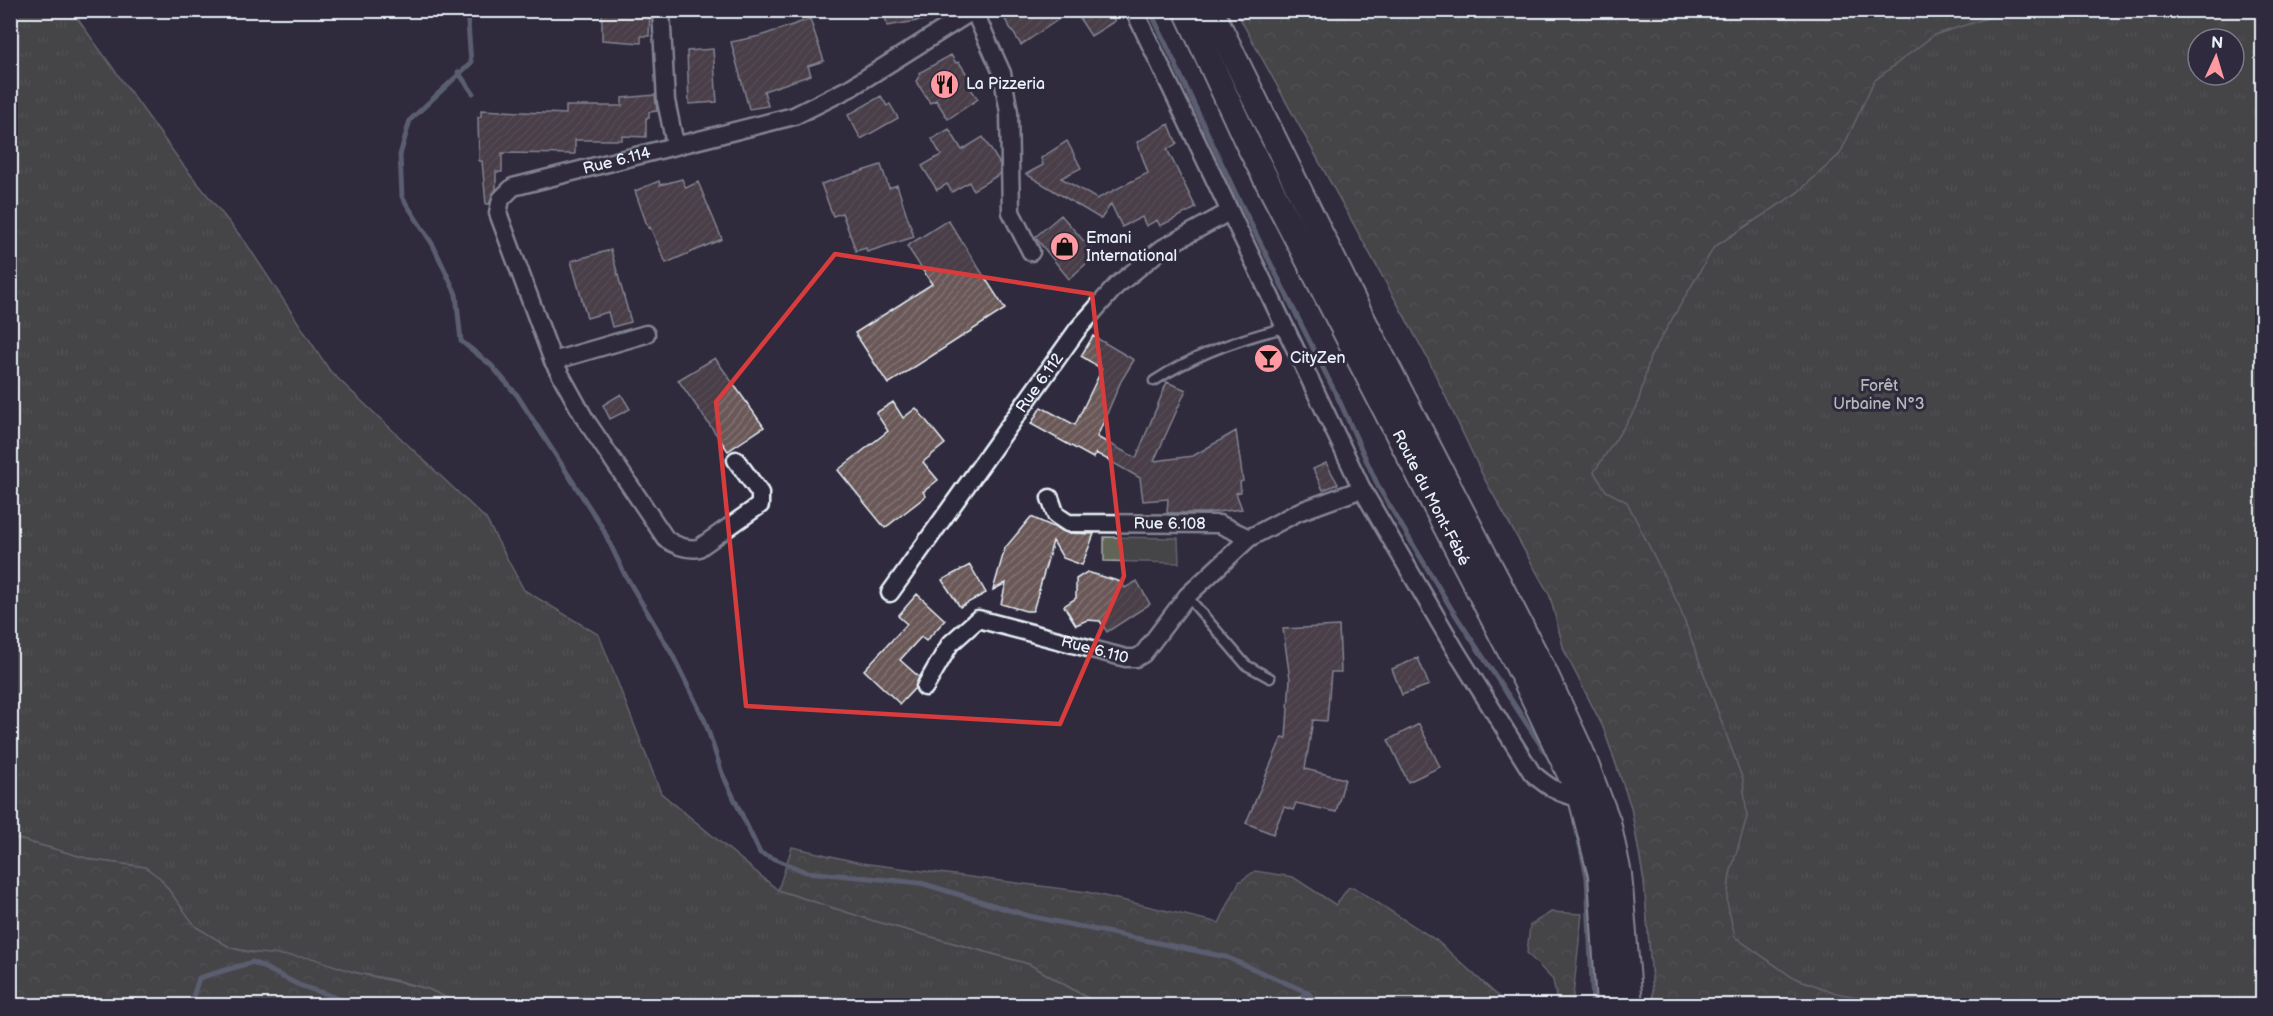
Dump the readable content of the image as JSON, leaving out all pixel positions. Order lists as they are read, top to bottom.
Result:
{
  "streets": {
    "street": [
      "Rue 6.114",
      "Rue 6.112",
      "Route du Mont-Fébé",
      "Rue 6.108",
      "Rue 6.110"
    ]
  },
  "crossings": [
    ["Rue 6.108", "Rue 6.110"]
  ],
  "parks": ["Forêt Urbaine N°3"],
  "places": {
    "restaurant": ["La Pizzeria"],
    "shop": ["Emani International"],
    "bar": ["CityZen"]
  },
  "north": "top"
}
